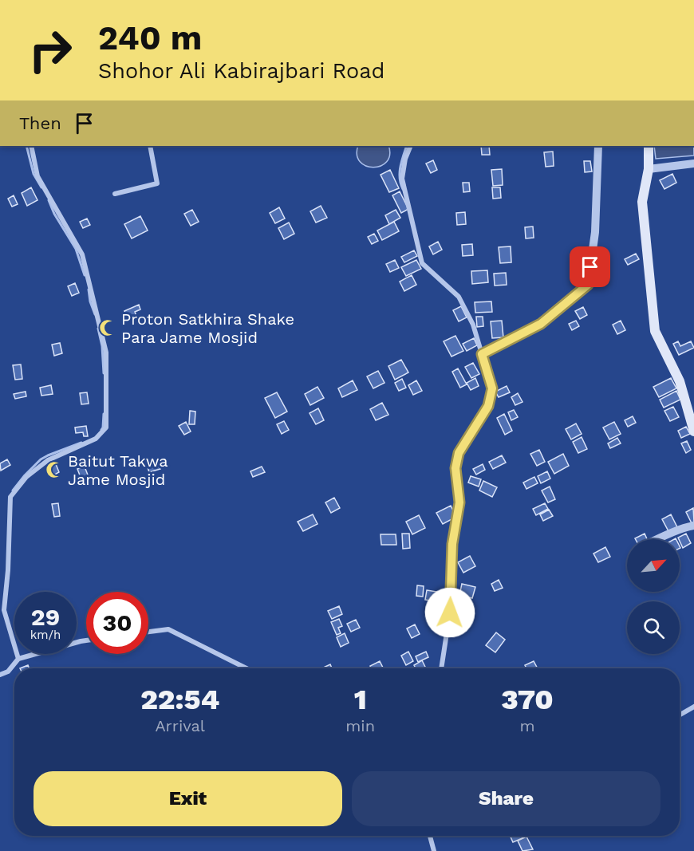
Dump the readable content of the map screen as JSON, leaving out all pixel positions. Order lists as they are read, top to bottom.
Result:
{
  "places": {
    "mosque": ["Proton Satkhira Shake Para Jame Mosjid", "Baitut Takwa Jame Mosjid"]
  },
  "north": "top right",
  "page": {
    "turn": ["240 m", "Shohor Ali Kabirajbari Road"],
    "then": "Then",
    "speed": "29 km/h",
    "limit": "30",
    "eta": [
      "22:54",
      "Arrival",
      "1",
      "min",
      "370",
      "m"
    ],
    "buttons": ["Exit", "Share"]
  }
}
